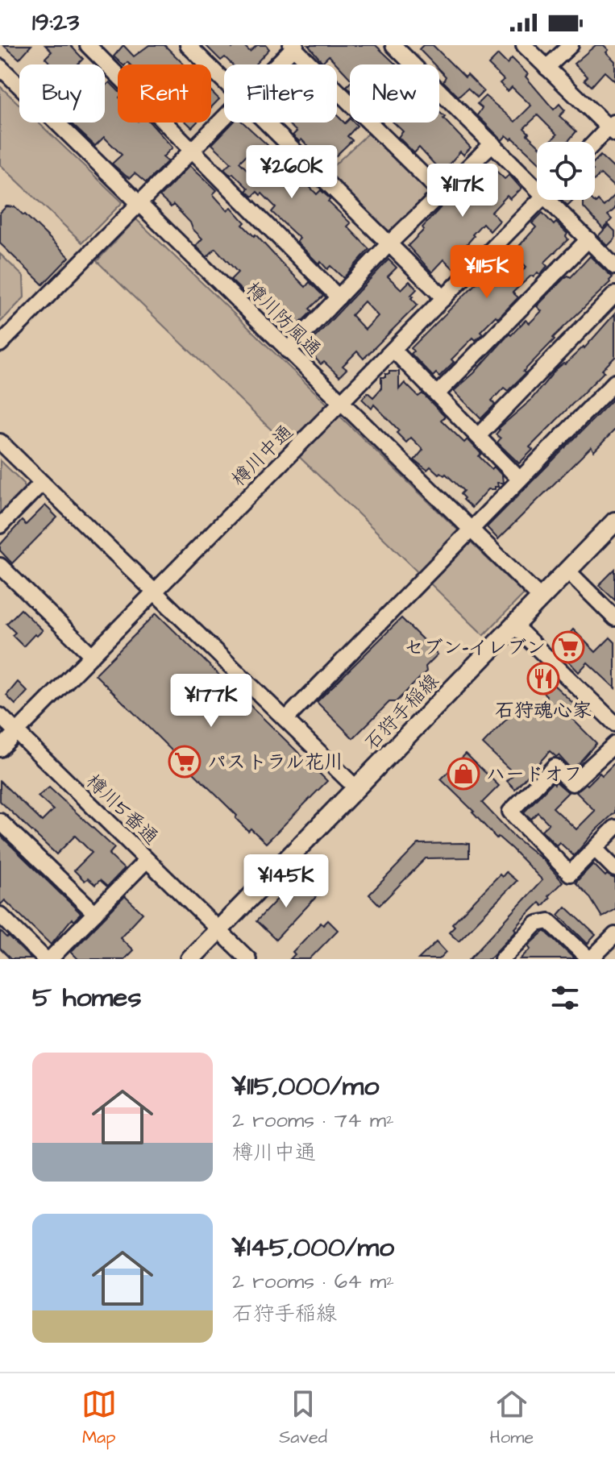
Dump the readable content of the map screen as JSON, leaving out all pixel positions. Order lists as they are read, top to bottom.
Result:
{
  "streets": {
    "main road": ["石狩手稲線"],
    "street": ["樽川防風通", "樽川中通", "樽川5番通"]
  },
  "crossings": [
    ["樽川防風通", "樽川中通"],
    ["樽川防風通", "石狩手稲線"],
    ["樽川中通", "樽川5番通"],
    ["石狩手稲線", "樽川5番通"]
  ],
  "places": {
    "supermarket": ["セブン-イレブン", "パストラル花川"],
    "restaurant": ["石狩魂心家"],
    "shop": ["ハードオフ"]
  },
  "page": {
    "status": "19:23",
    "chip": [
      "Buy",
      "Rent",
      "Filters",
      "New"
    ],
    "price": [
      "¥260K",
      "¥117K",
      "¥115K",
      "¥177K",
      "¥145K"
    ],
    "heading": "5 homes",
    "list": [
      {
        "name": "¥115,000/mo",
        "note": "2 rooms · 74 m² · 樽川中通"
      },
      {
        "name": "¥145,000/mo",
        "note": "2 rooms · 64 m² · 石狩手稲線"
      }
    ],
    "tabs": ["Map", "Saved", "Home"]
  }
}
